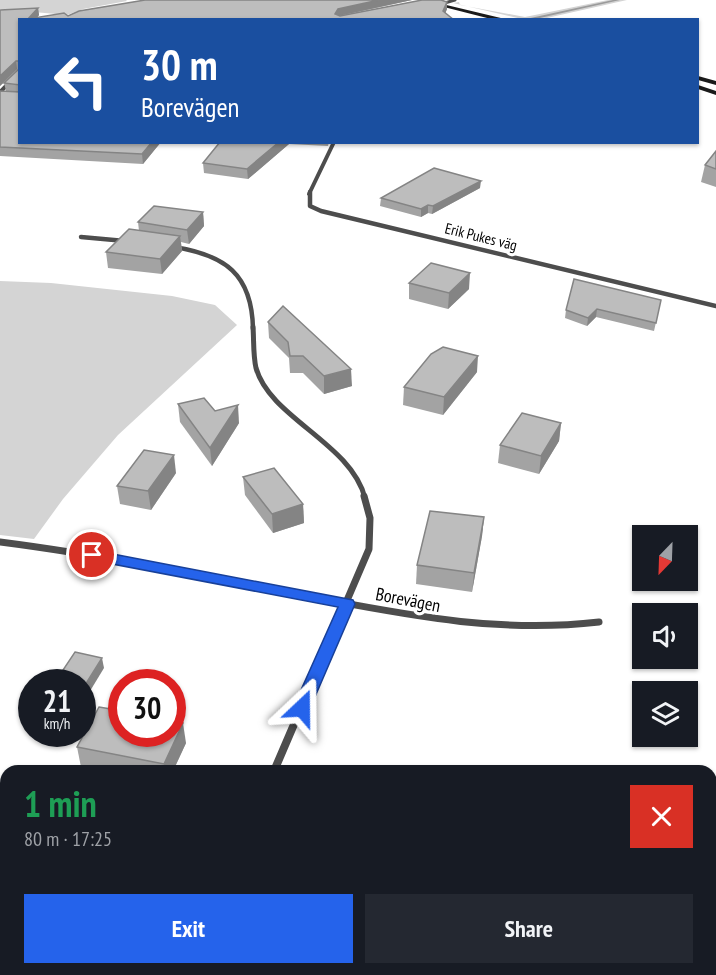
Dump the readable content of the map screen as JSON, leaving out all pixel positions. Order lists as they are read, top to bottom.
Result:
{
  "streets": {
    "street": ["Erik Pukes väg", "Borevägen"]
  },
  "north": "bottom left",
  "page": {
    "turn": ["30 m", "Borevägen"],
    "speed": "21 km/h",
    "limit": "30",
    "heading": ["1 min", "80 m · 17:25"],
    "buttons": ["Exit", "Share"]
  }
}
